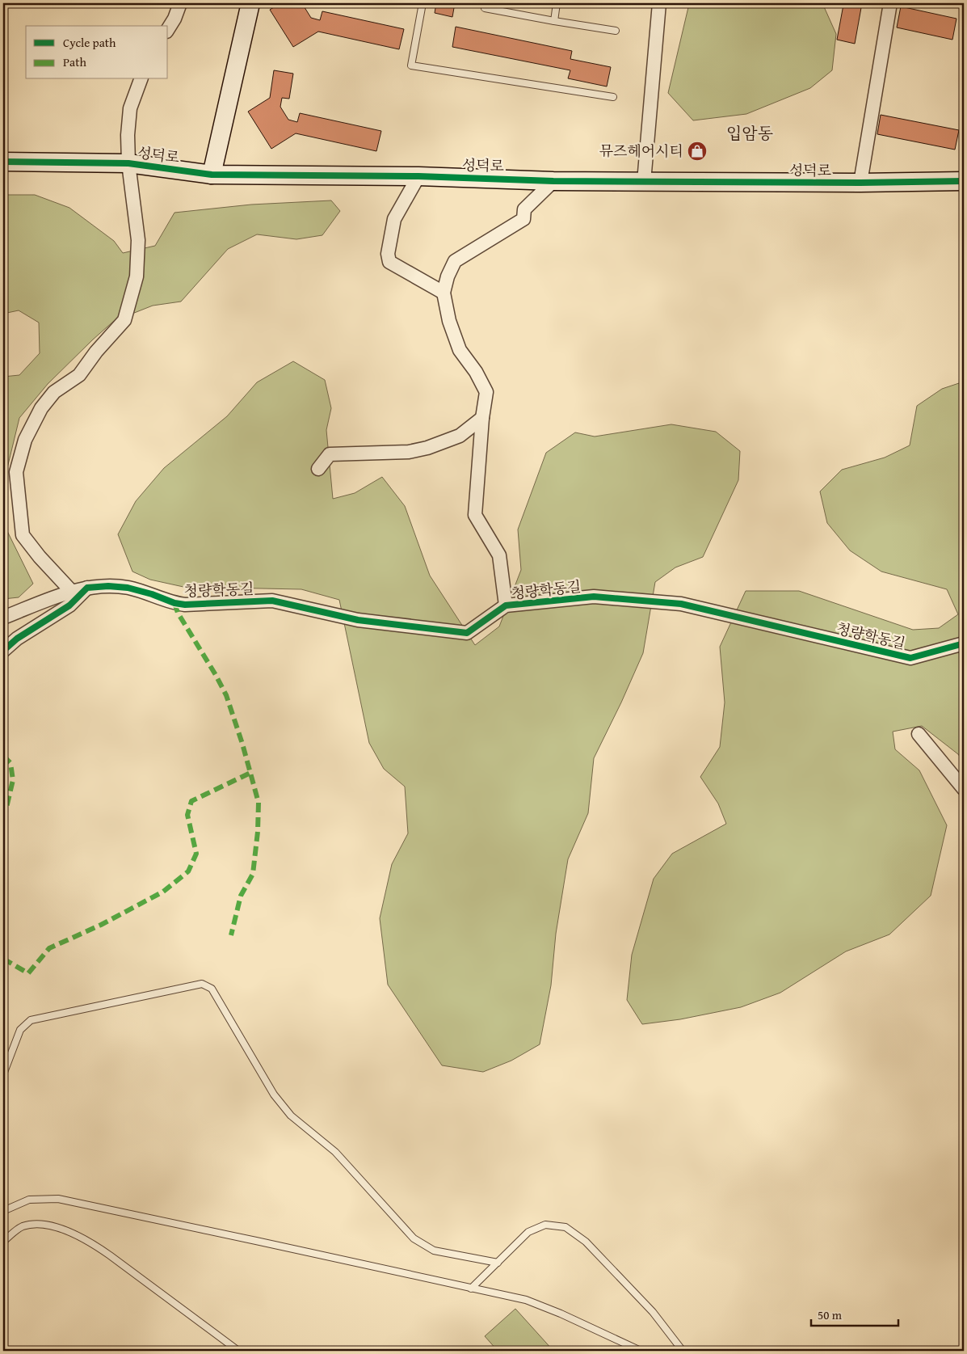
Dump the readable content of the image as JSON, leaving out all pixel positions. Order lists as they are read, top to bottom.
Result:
{
  "streets": {
    "street": ["성덕로", "청량학동길"]
  },
  "districts": ["입암동"],
  "places": {
    "shop": ["뮤즈헤어시티"]
  },
  "legend": ["Cycle path", "Path"],
  "scale_bar": "50 m"
}
